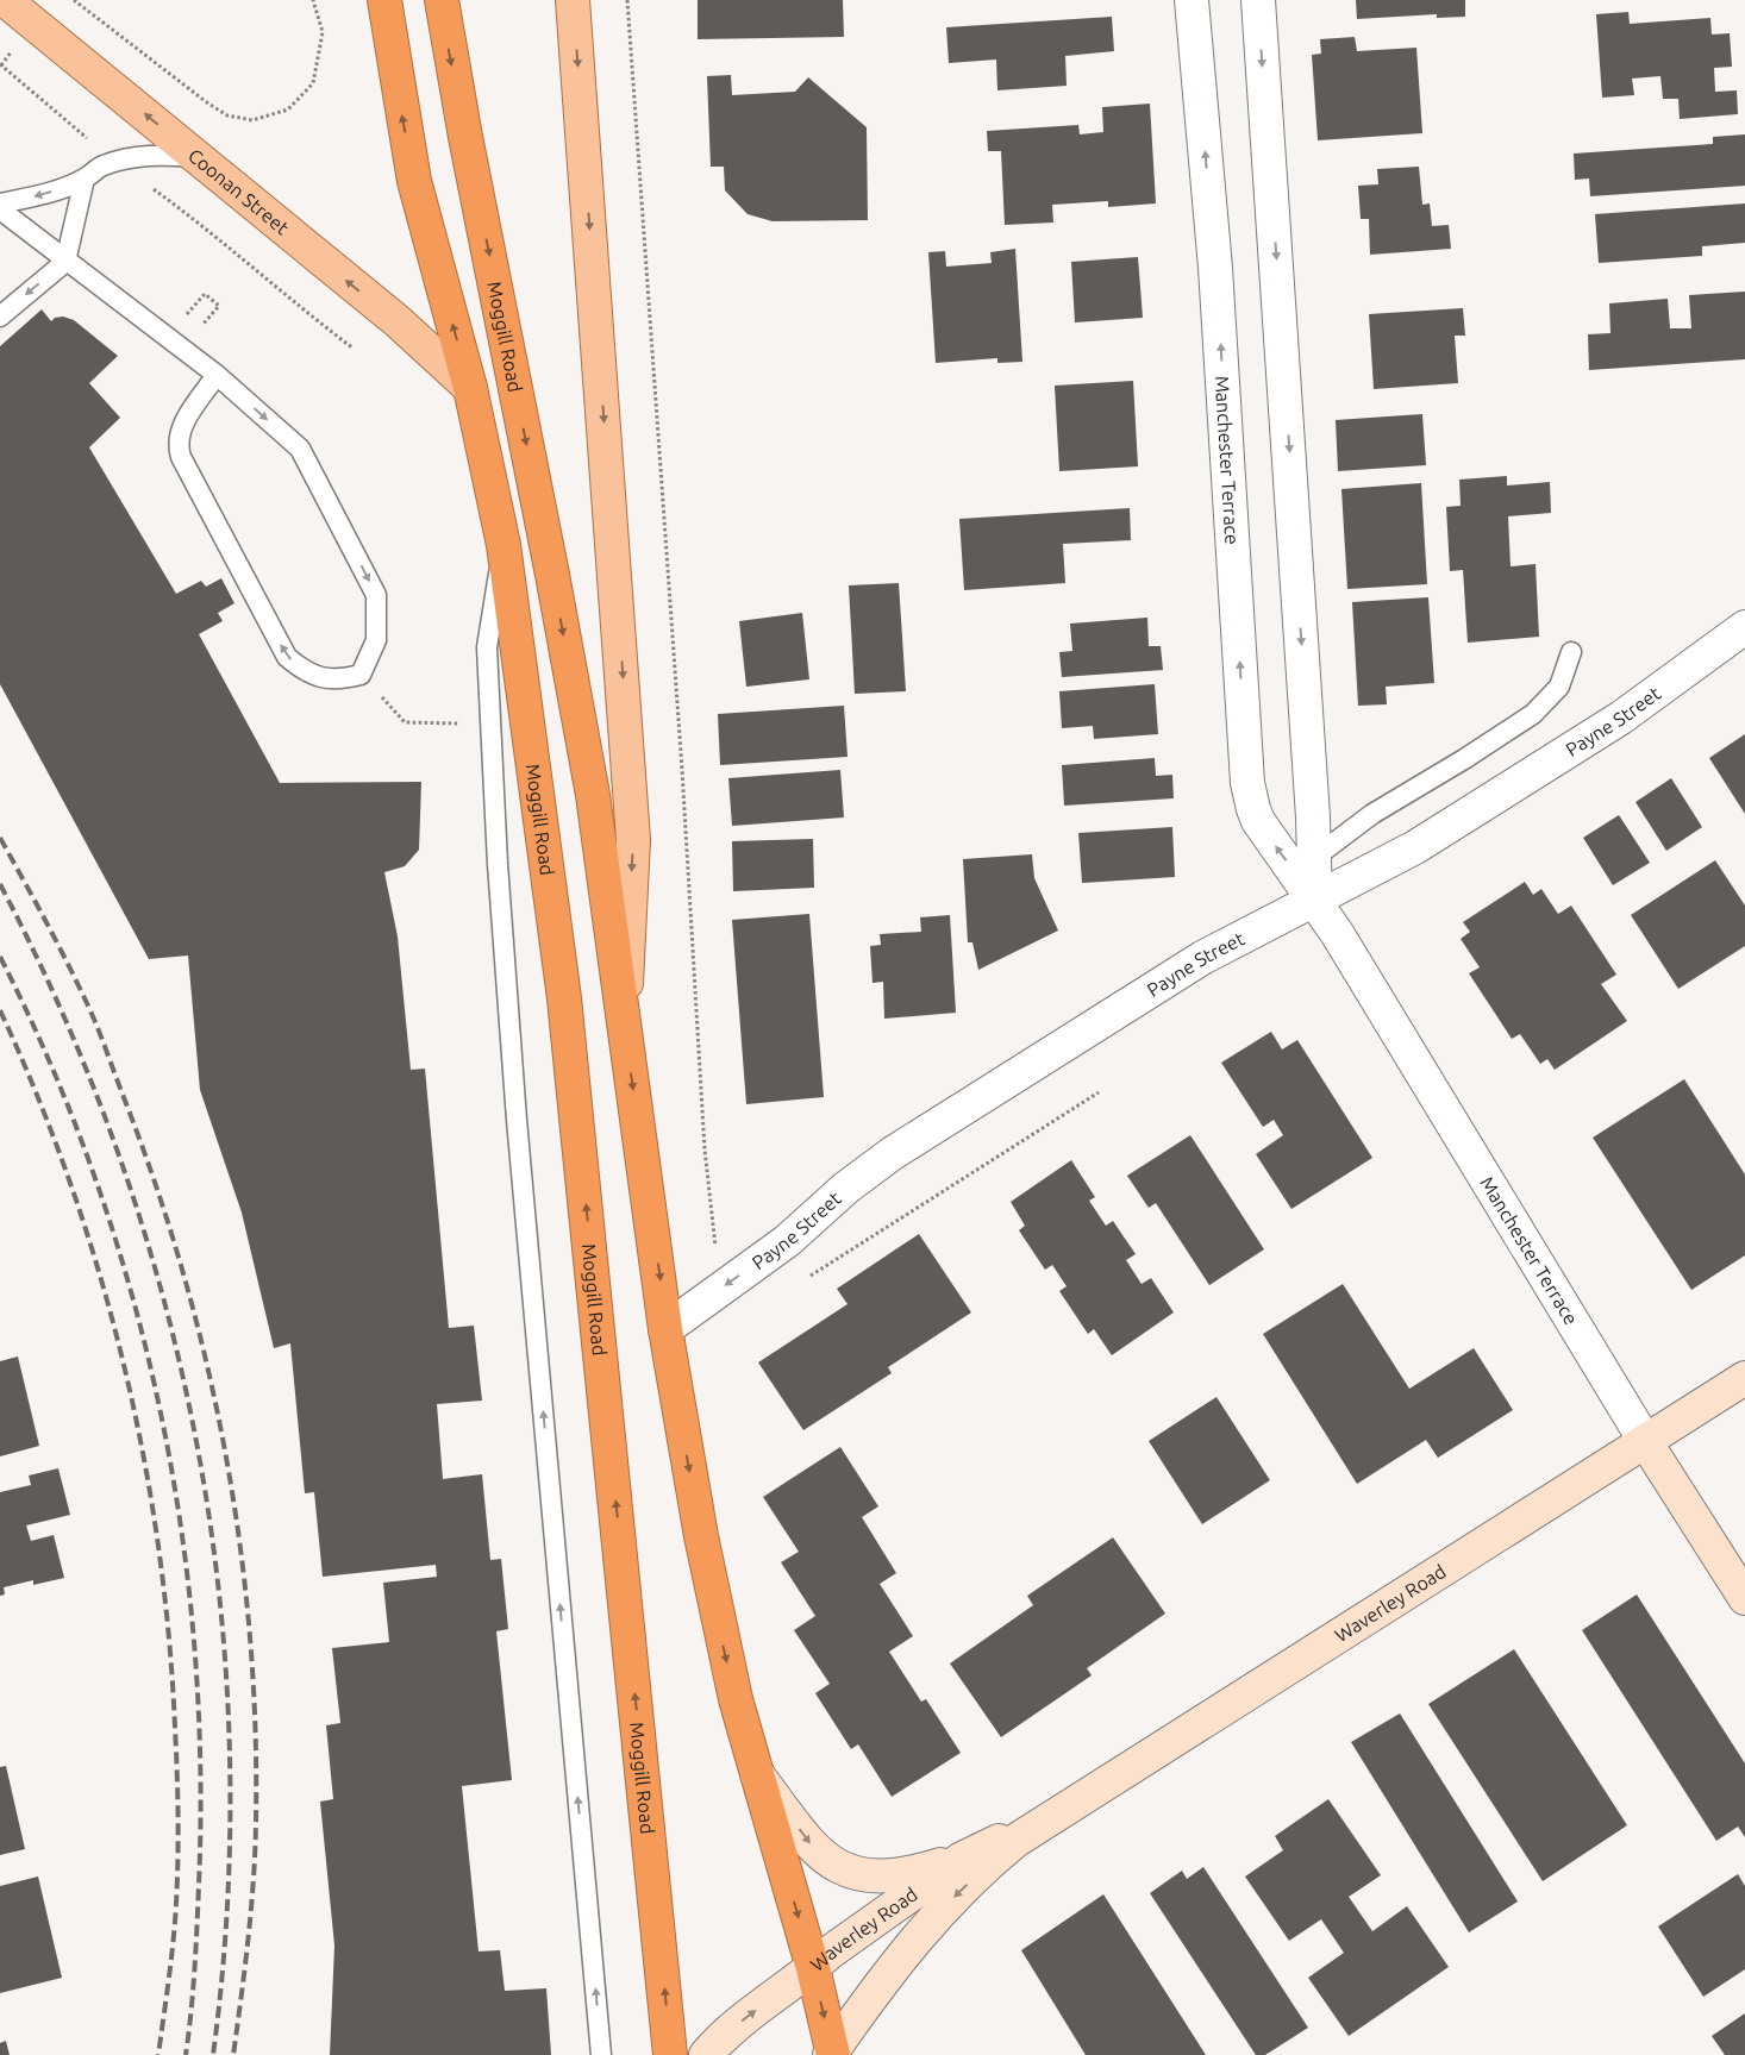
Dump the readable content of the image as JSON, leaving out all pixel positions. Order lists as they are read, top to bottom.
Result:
{
  "streets": {
    "highway": ["Moggill Road"],
    "main road": ["Coonan Street"],
    "street": ["Manchester Terrace", "Payne Street", "Waverley Road"]
  },
  "crossings": [
    ["Coonan Street", "Moggill Road"],
    ["Moggill Road", "Payne Street"],
    ["Moggill Road", "Waverley Road"],
    ["Manchester Terrace", "Payne Street"],
    ["Manchester Terrace", "Waverley Road"]
  ],
  "one_way": ["Coonan Street", "Payne Street"]
}
